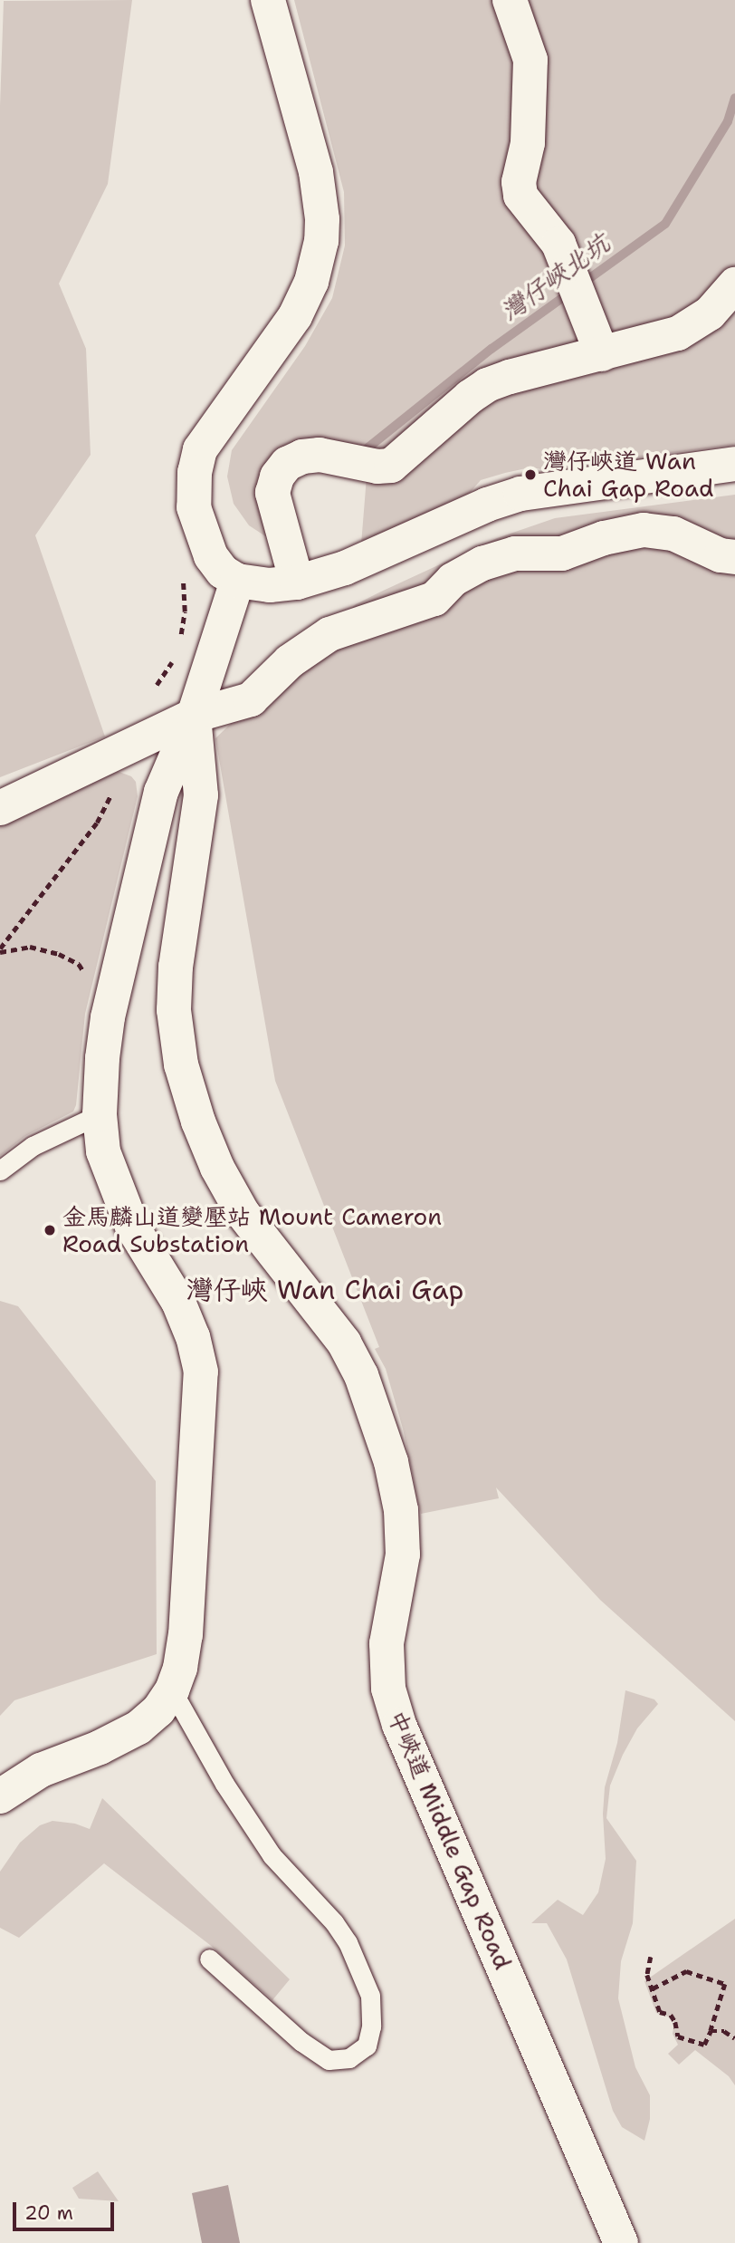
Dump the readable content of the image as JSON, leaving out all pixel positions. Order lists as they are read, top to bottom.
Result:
{
  "streets": {
    "street": ["中峽道 Middle Gap Road"]
  },
  "districts": ["灣仔峽 Wan Chai Gap"],
  "water": ["灣仔峽北坑"],
  "places": ["灣仔峽道 Wan Chai Gap Road", "金馬麟山道變壓站 Mount Cameron Road Substation"],
  "scale_bar": "20 m"
}
